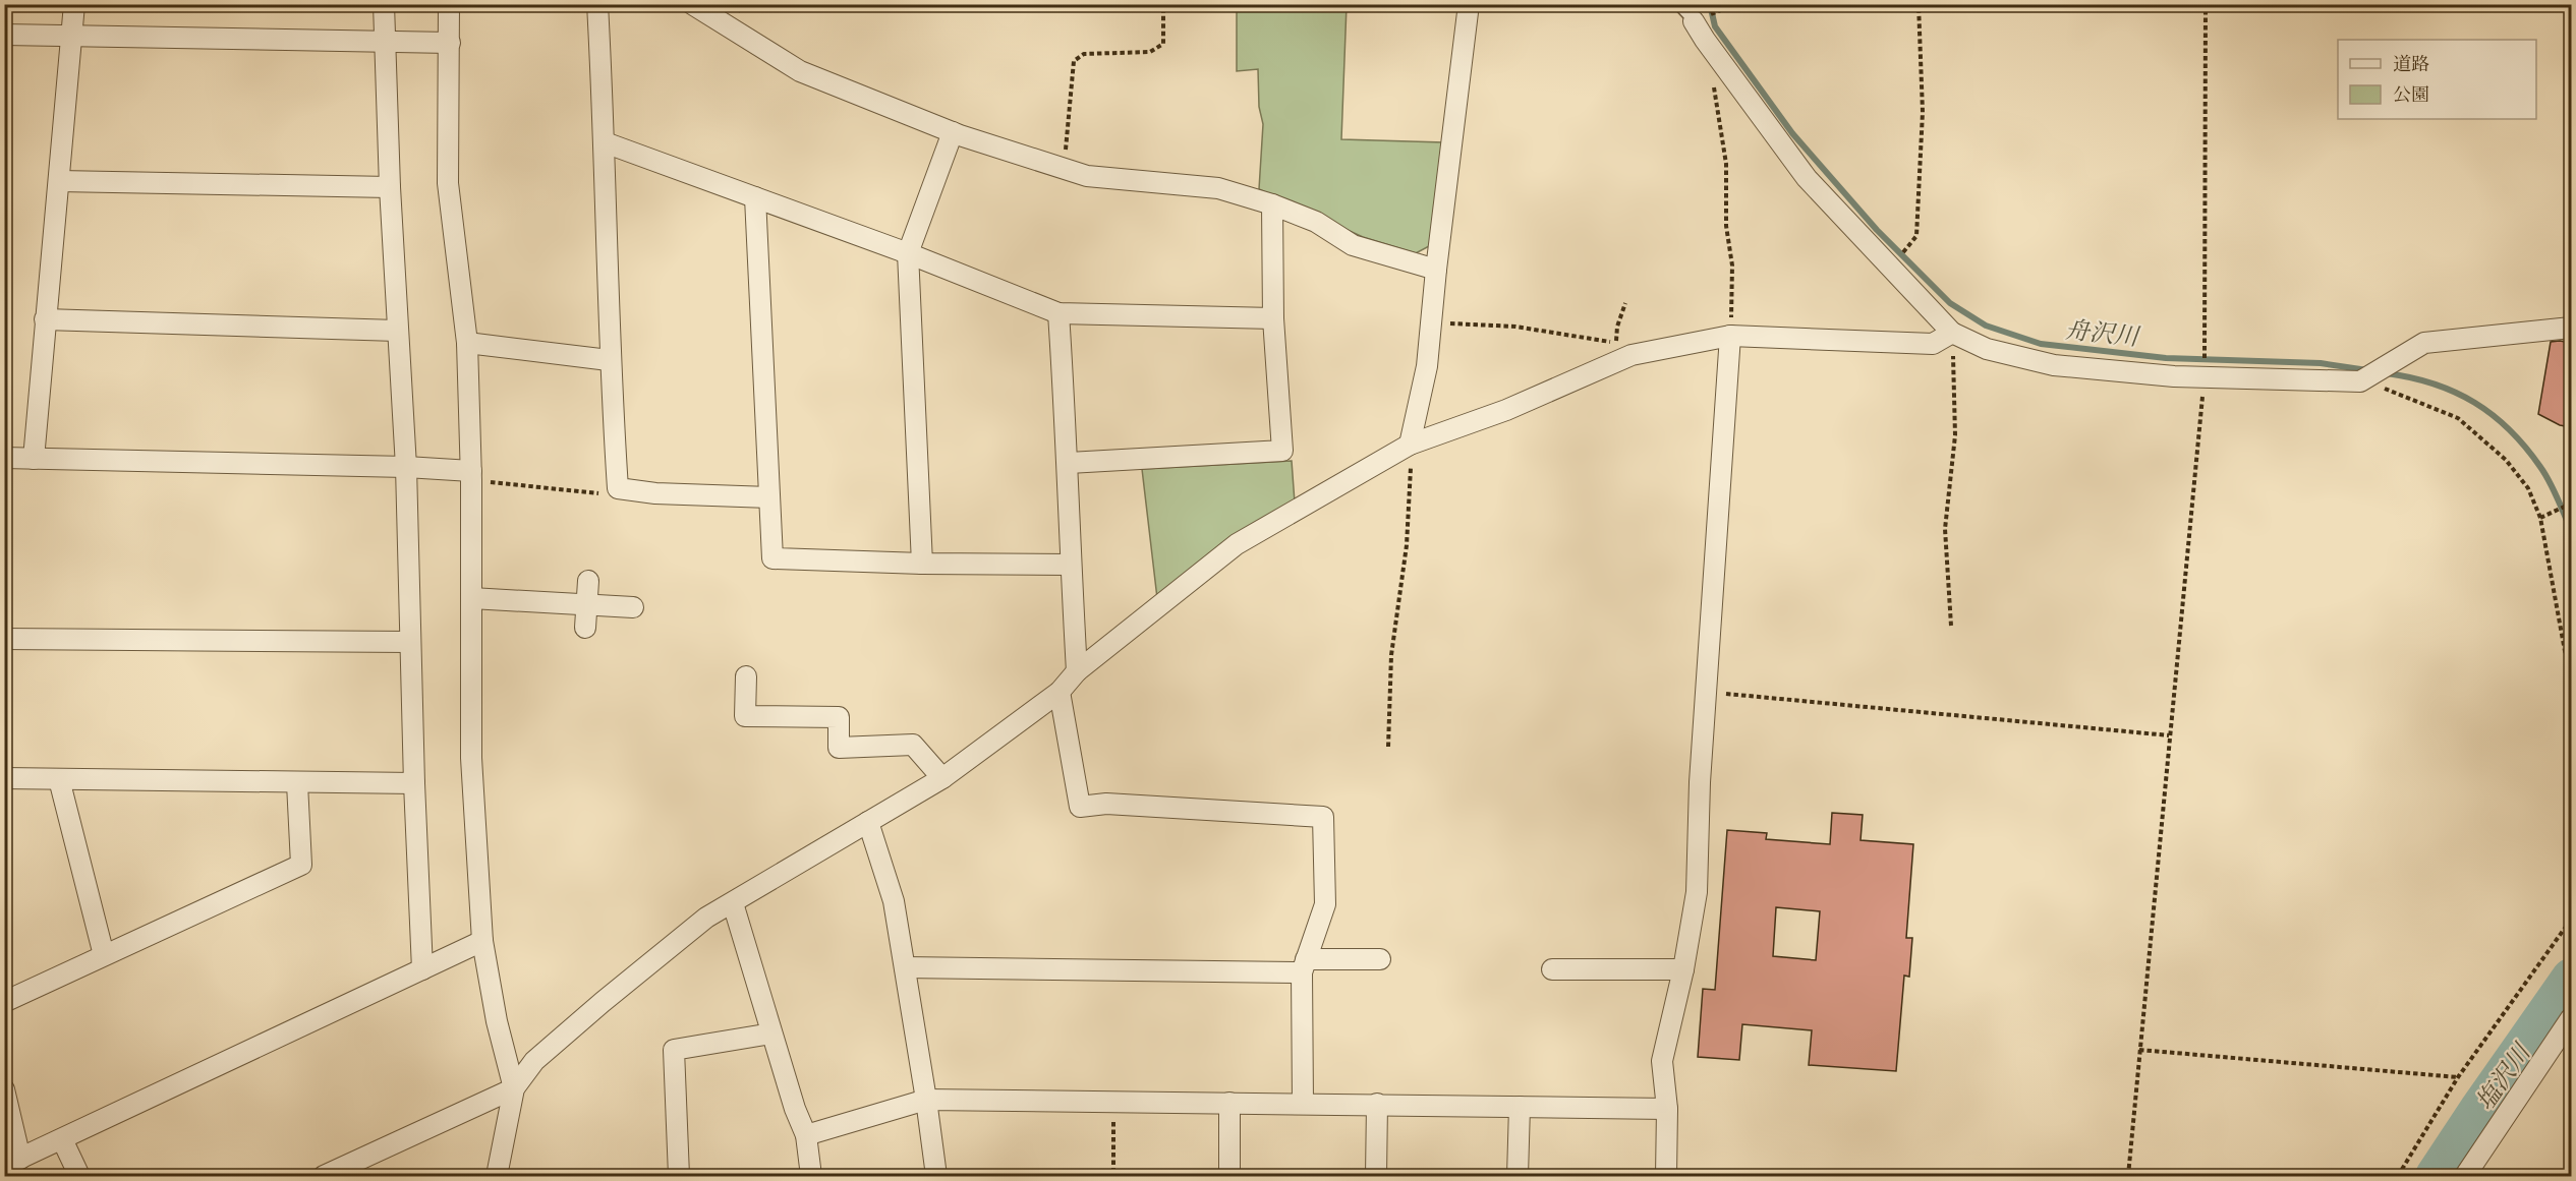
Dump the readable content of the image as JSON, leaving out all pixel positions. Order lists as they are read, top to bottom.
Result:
{
  "water": ["舟沢川", "塩沢川"],
  "legend": ["道路", "公園"]
}
